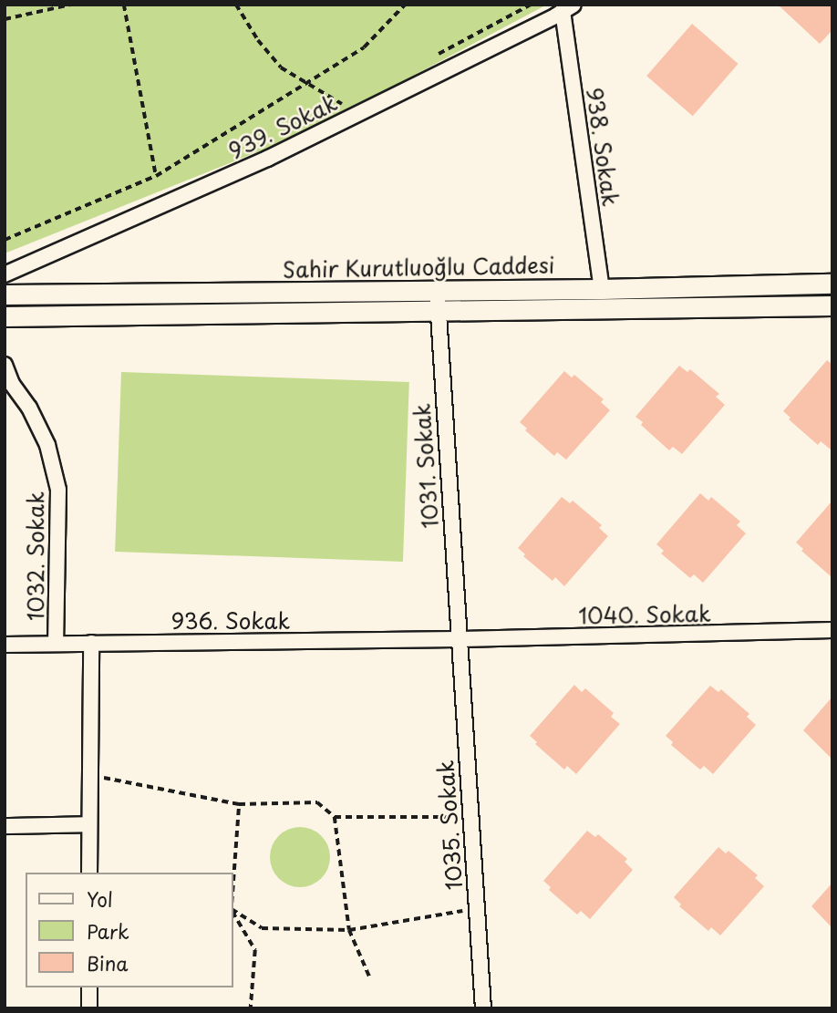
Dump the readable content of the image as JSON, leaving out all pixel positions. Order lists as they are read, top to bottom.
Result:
{
  "streets": {
    "street": [
      "939. Sokak",
      "938. Sokak",
      "Sahir Kurutluoğlu Caddesi",
      "1031. Sokak",
      "1032. Sokak",
      "1040. Sokak",
      "936. Sokak",
      "1035. Sokak"
    ]
  },
  "crossings": [
    ["939. Sokak", "938. Sokak"],
    ["938. Sokak", "Sahir Kurutluoğlu Caddesi"],
    ["Sahir Kurutluoğlu Caddesi", "1031. Sokak"],
    ["1031. Sokak", "1040. Sokak"],
    ["1031. Sokak", "936. Sokak"],
    ["1031. Sokak", "1035. Sokak"],
    ["1032. Sokak", "936. Sokak"],
    ["1040. Sokak", "936. Sokak"],
    ["1040. Sokak", "1035. Sokak"],
    ["936. Sokak", "1035. Sokak"]
  ],
  "legend": ["Yol", "Park", "Bina"]
}
